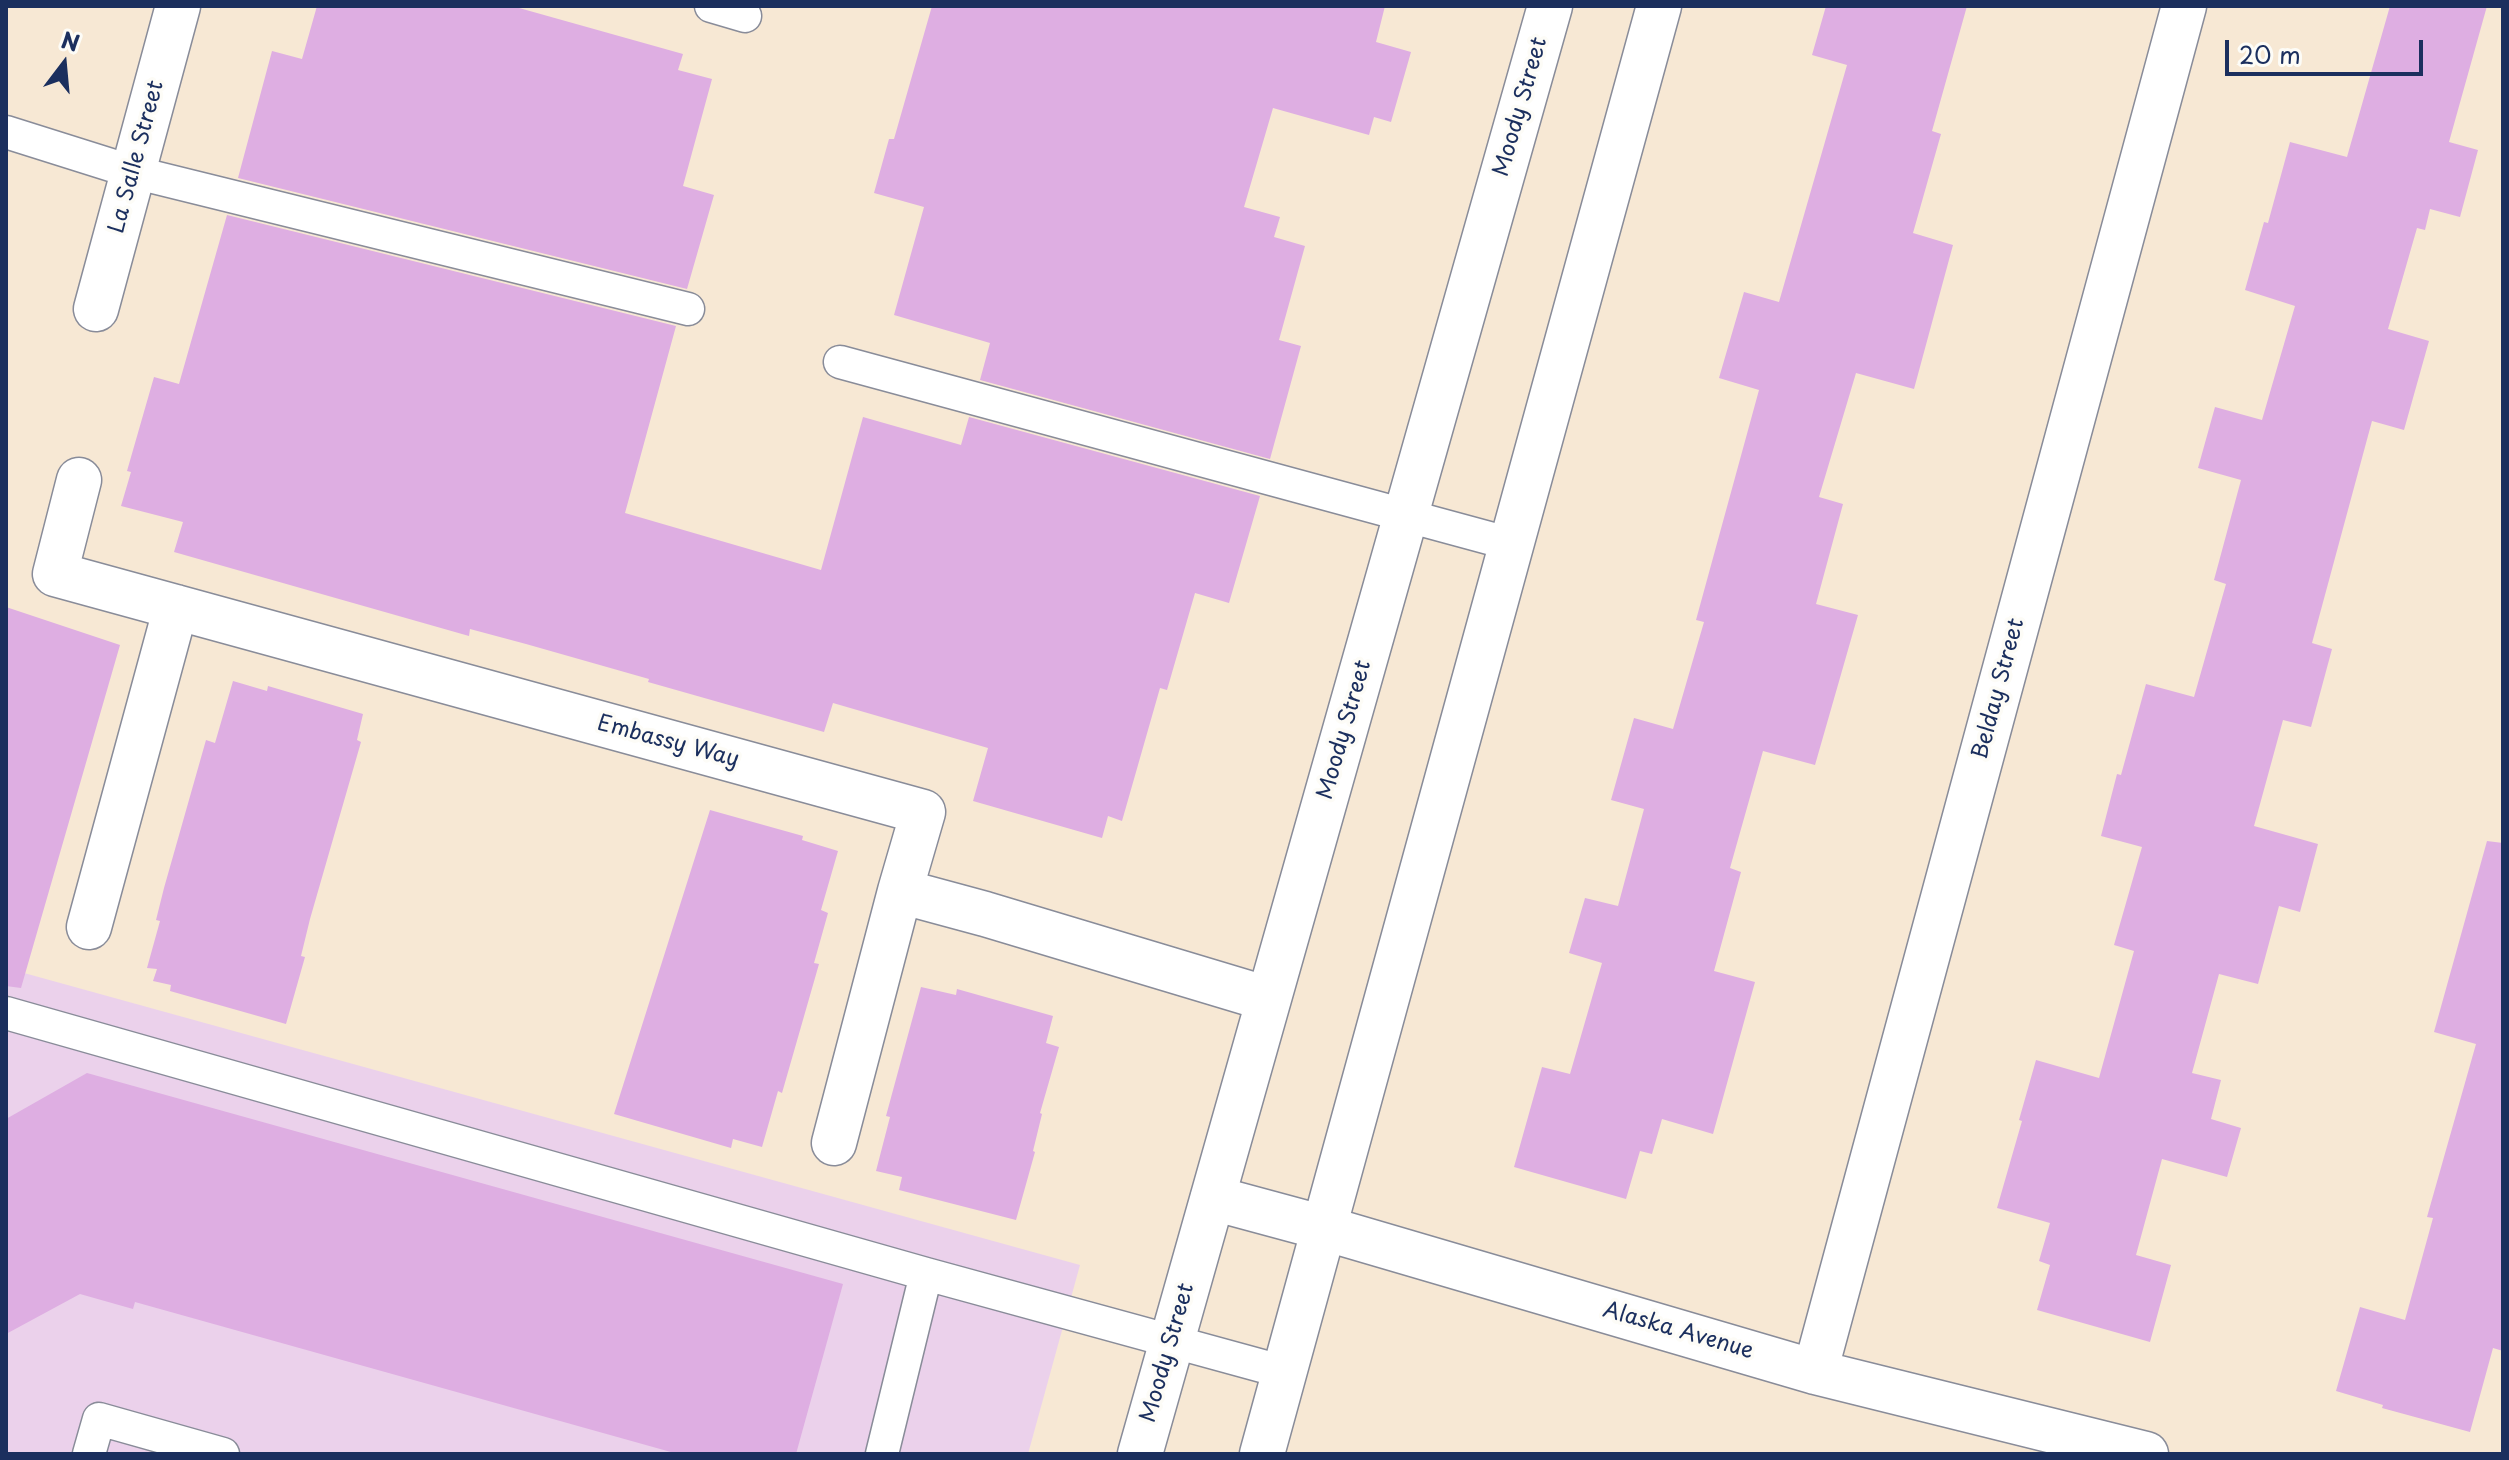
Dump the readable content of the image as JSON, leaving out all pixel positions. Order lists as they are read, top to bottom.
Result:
{
  "streets": {
    "street": [
      "Moody Street",
      "La Salle Street",
      "Belday Street",
      "Embassy Way",
      "Alaska Avenue"
    ]
  },
  "crossings": [
    ["Moody Street", "Alaska Avenue"],
    ["Belday Street", "Alaska Avenue"]
  ],
  "scale_bar": "20 m",
  "north": "top"
}
